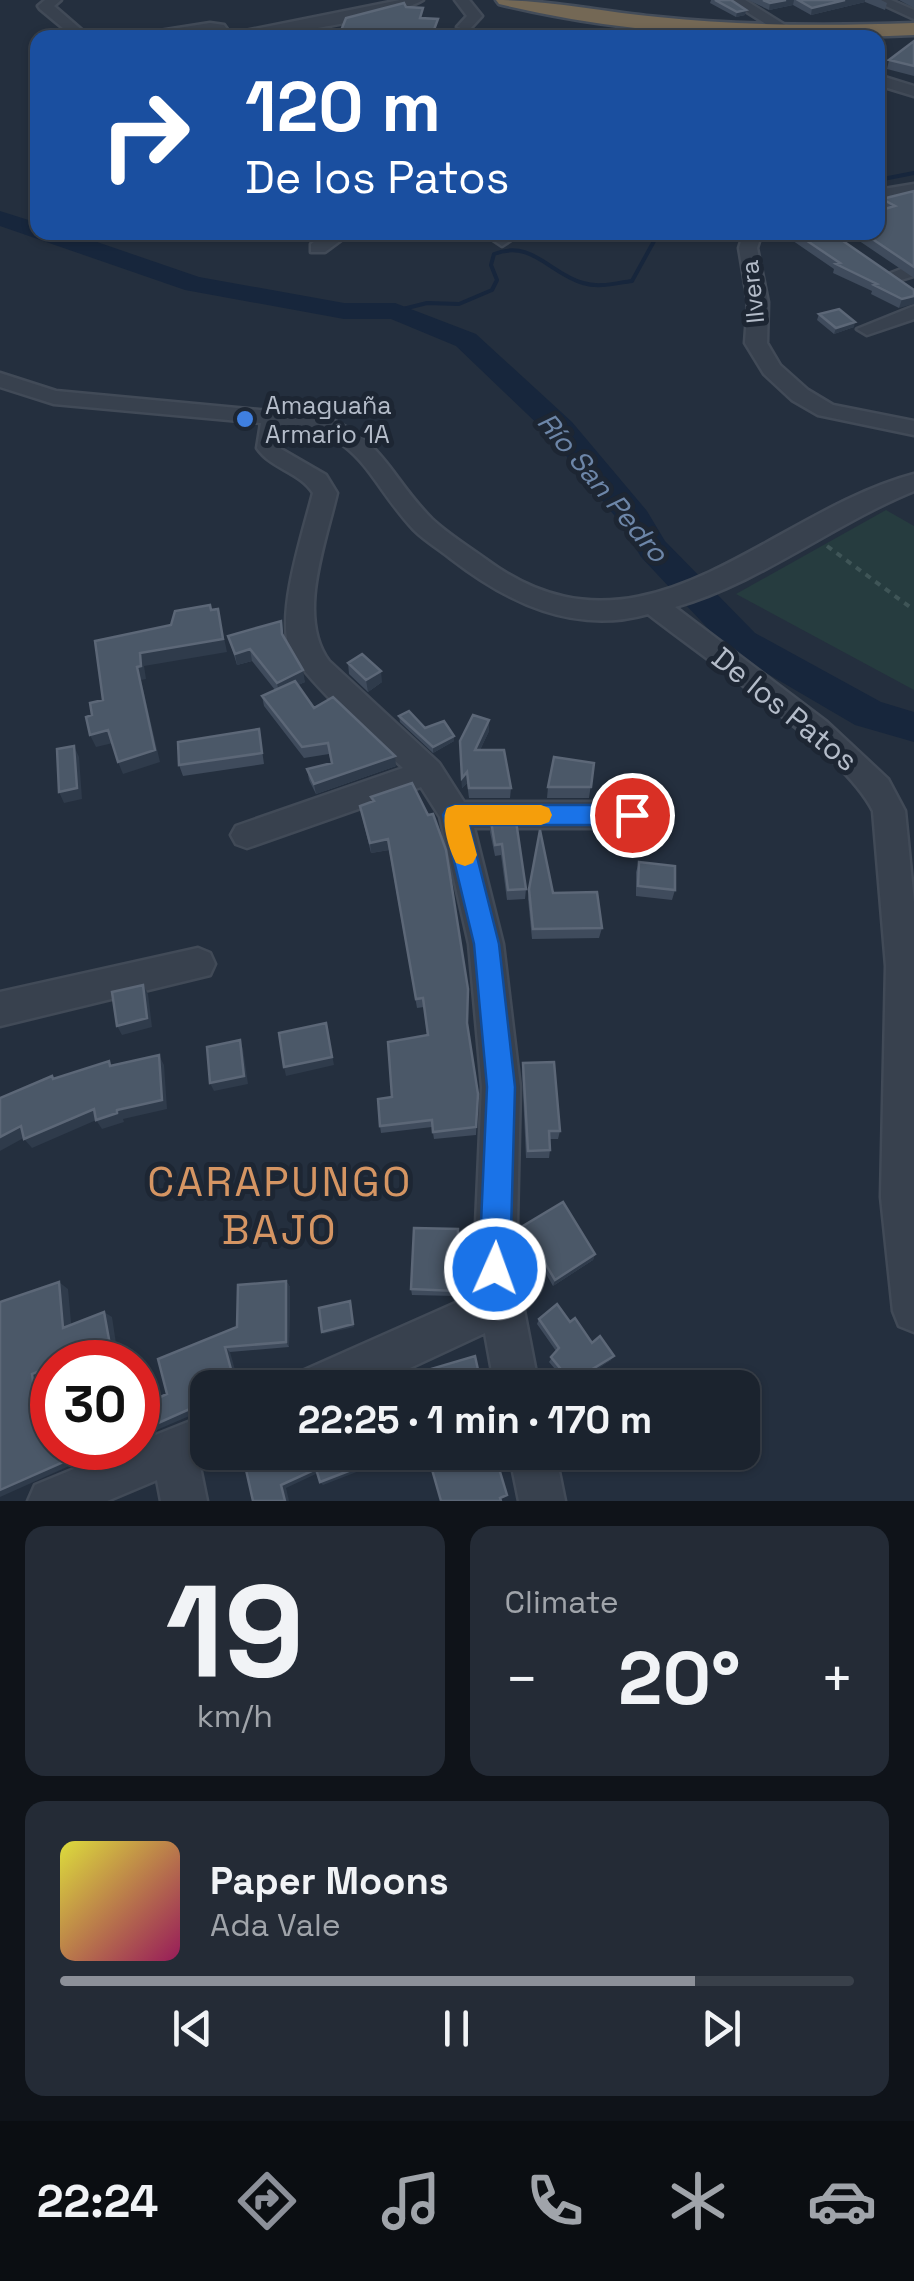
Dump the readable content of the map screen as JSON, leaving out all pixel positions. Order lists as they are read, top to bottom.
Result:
{
  "streets": {
    "street": ["Ilvera", "De los Patos"]
  },
  "districts": ["CARAPUNGO BAJO"],
  "water": ["Río San Pedro"],
  "places": ["Amaguaña Armario 1A"],
  "page": {
    "turn": ["120 m", "De los Patos"],
    "limit": "30",
    "trip": "22:25 · 1 min · 170 m",
    "tile": [
      ["19", "km/h"],
      "Climate"
    ],
    "heat": ["−", "20°", "+"],
    "song": ["Paper Moons", "Ada Vale"],
    "tabs": "22:24"
  }
}
